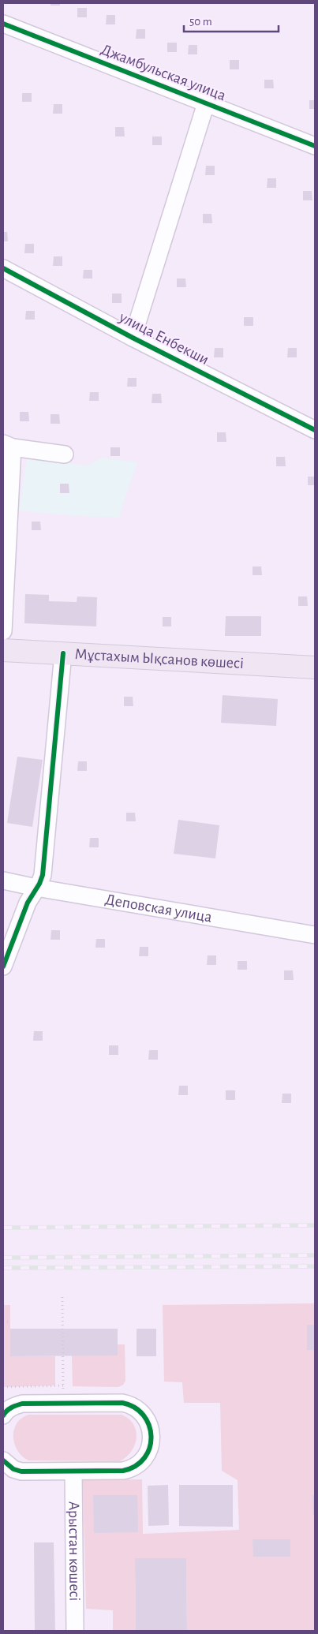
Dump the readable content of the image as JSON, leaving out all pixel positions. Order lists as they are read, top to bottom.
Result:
{
  "streets": {
    "main road": ["Мұстахым Ықсанов көшесі"],
    "street": [
      "Джамбульская улица",
      "улица Енбекши",
      "Деповская улица",
      "Арыстан көшесі"
    ]
  },
  "scale_bar": "50 m"
}
